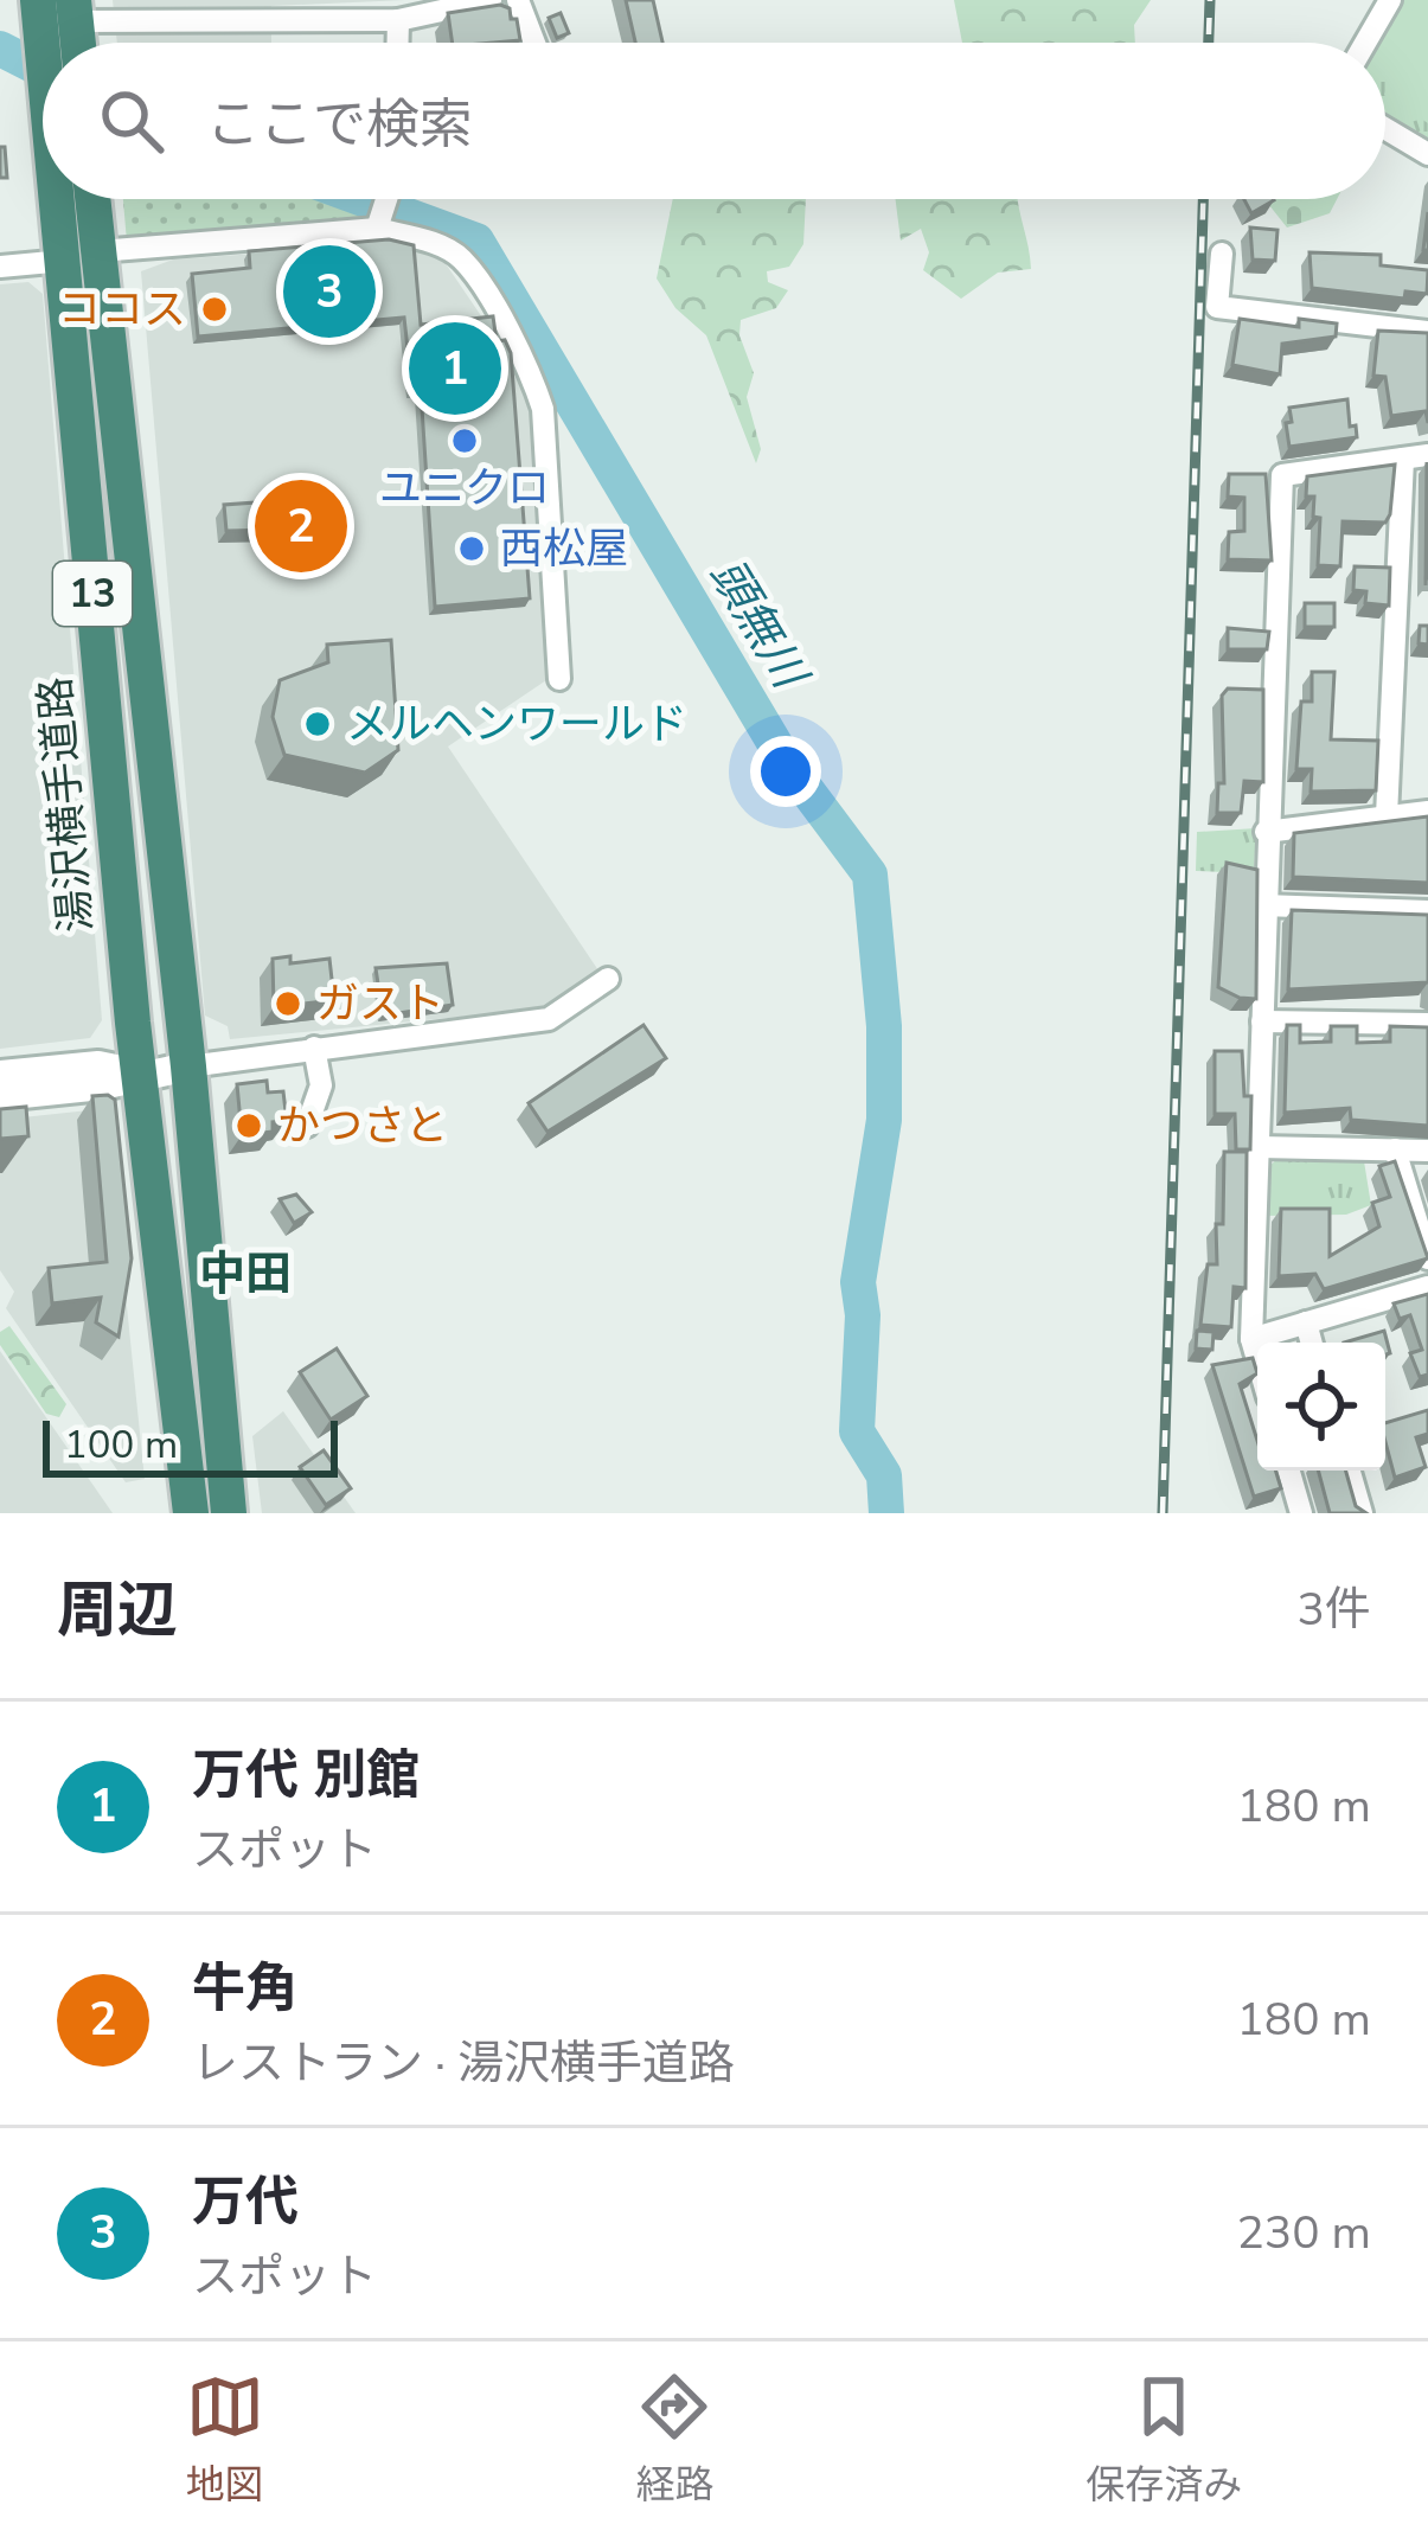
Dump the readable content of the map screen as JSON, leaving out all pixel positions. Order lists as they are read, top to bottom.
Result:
{
  "streets": {
    "highway": ["13", "湯沢横手道路"]
  },
  "districts": ["中田"],
  "water": ["頭無川"],
  "places": [
    "ココス",
    "ユニクロ",
    "西松屋",
    "メルヘンワールド",
    "ガスト",
    "かつさと"
  ],
  "scale_bar": "100 m",
  "page": {
    "search": "ここで検索",
    "pins": ["3", "1", "2"],
    "scale": "100 m",
    "heading": ["周辺", "3件"],
    "list": [
      {
        "mark": "1",
        "name": "万代 別館",
        "note": "スポット",
        "value": "180 m"
      },
      {
        "mark": "2",
        "name": "牛角",
        "note": "レストラン · 湯沢横手道路",
        "value": "180 m"
      },
      {
        "mark": "3",
        "name": "万代",
        "note": "スポット",
        "value": "230 m"
      }
    ],
    "nav": ["地図", "経路", "保存済み"]
  }
}
